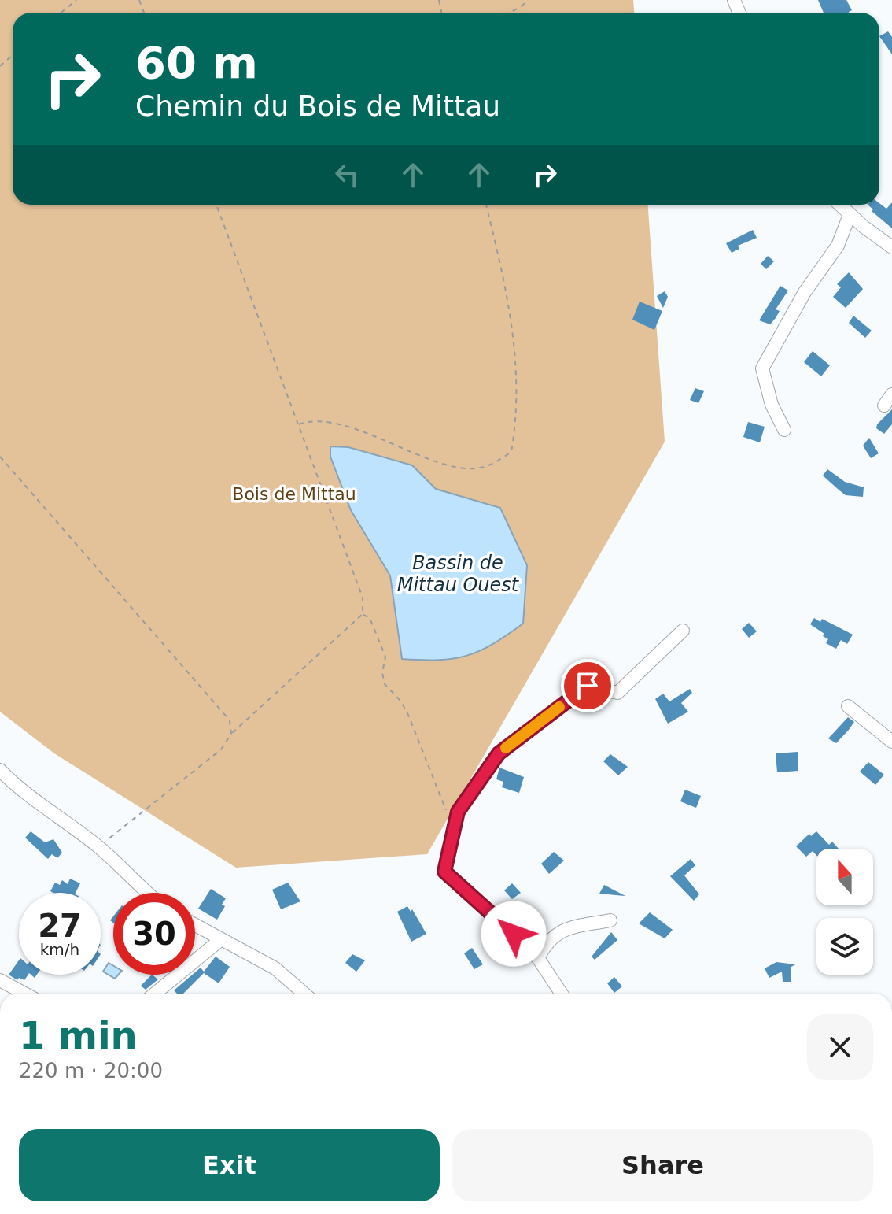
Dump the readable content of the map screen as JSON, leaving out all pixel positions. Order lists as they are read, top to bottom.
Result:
{
  "water": ["Bassin de Mittau Ouest"],
  "parks": ["Bois de Mittau"],
  "north": "top",
  "page": {
    "turn": ["60 m", "Chemin du Bois de Mittau"],
    "speed": "27 km/h",
    "limit": "30",
    "heading": ["1 min", "220 m · 20:00"],
    "buttons": ["Exit", "Share"]
  }
}
